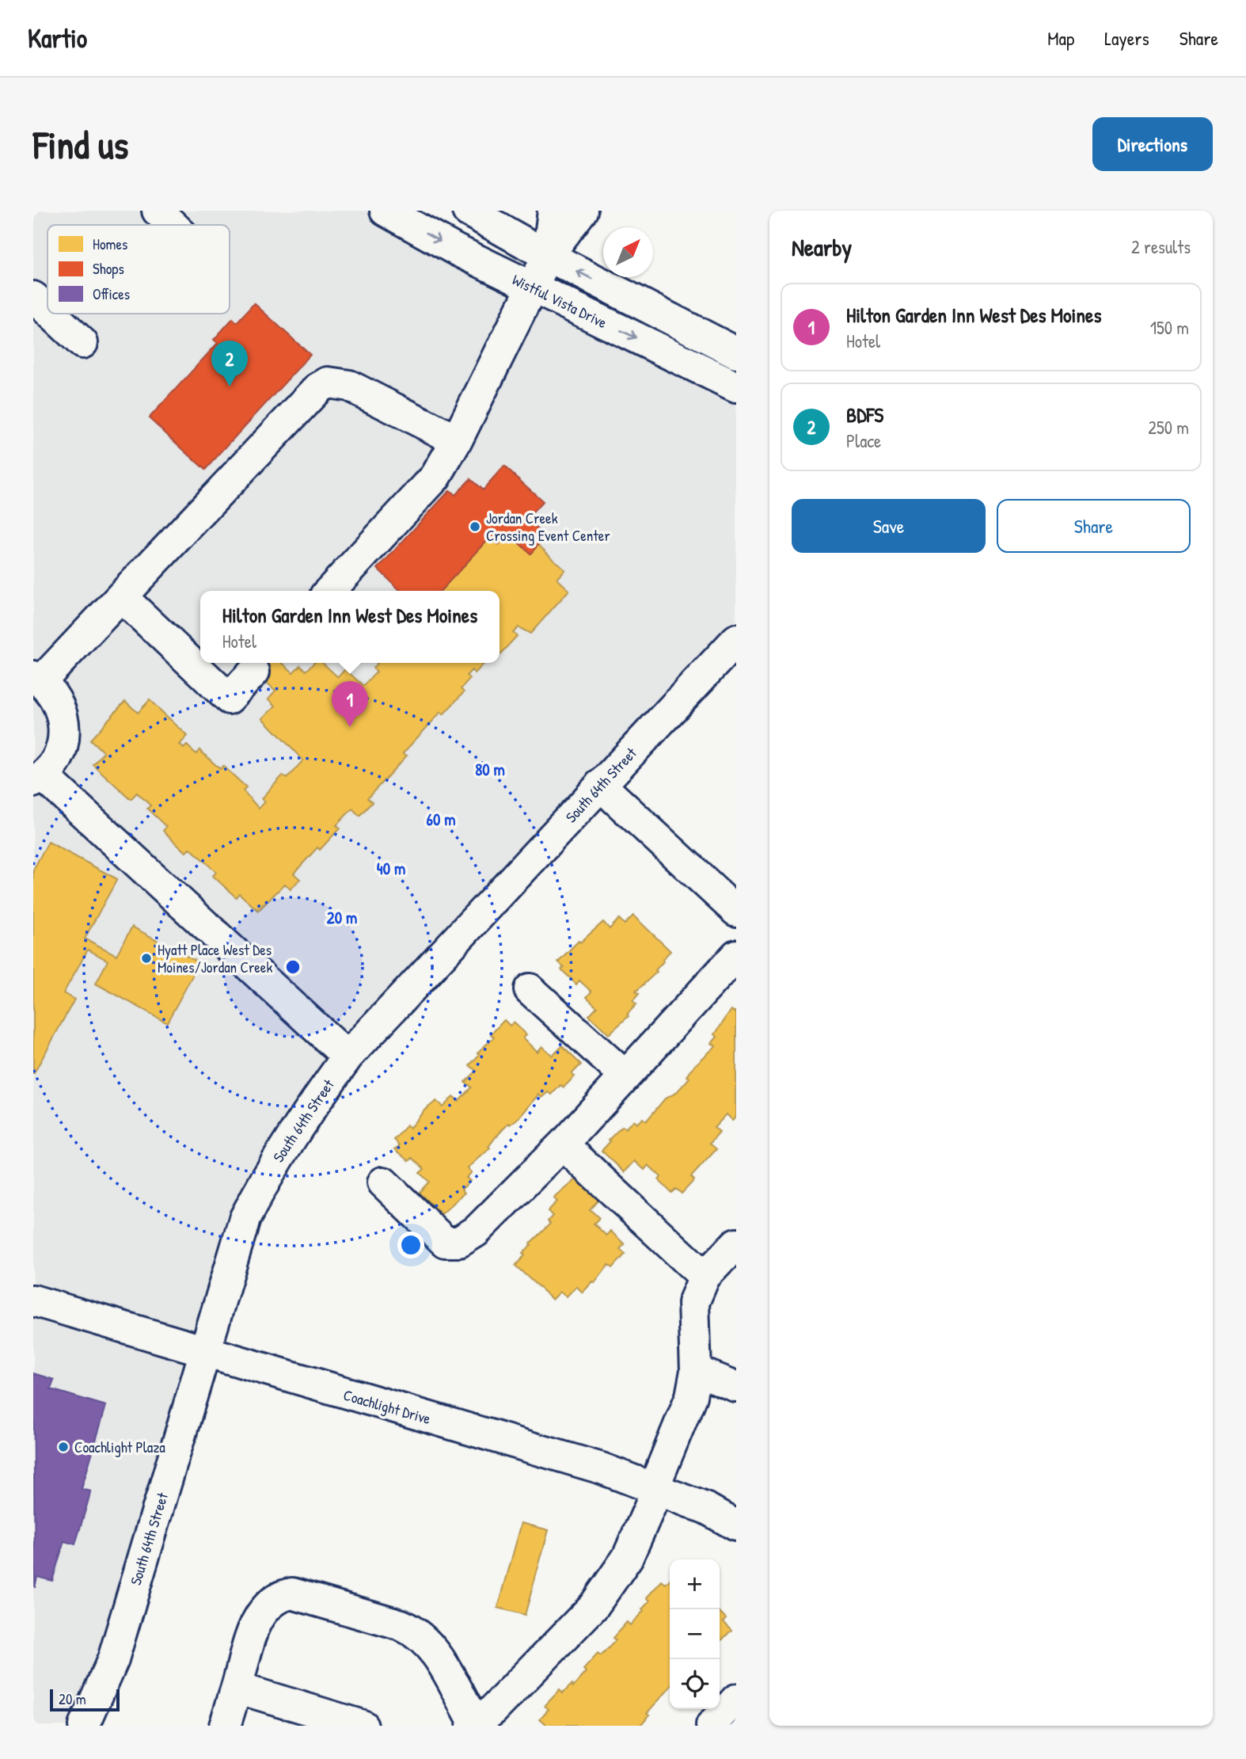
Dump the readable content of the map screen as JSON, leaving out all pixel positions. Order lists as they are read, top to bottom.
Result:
{
  "streets": {
    "street": ["Wistful Vista Drive", "South 64th Street", "Coachlight Drive"]
  },
  "crossings": [
    ["South 64th Street", "Coachlight Drive"]
  ],
  "places": ["Jordan Creek Crossing Event Center", "Hyatt Place West Des Moines/Jordan Creek", "Coachlight Plaza"],
  "legend": ["Homes", "Shops", "Offices"],
  "scale_bar": "20 m",
  "north": "top right",
  "page": {
    "header": "Kartio",
    "nav": ["Map", "Layers", "Share"],
    "buttons": [
      "Directions",
      ["Save", "Share"]
    ],
    "title": "Find us",
    "heading": ["Nearby", "2 results"],
    "list": [
      {
        "mark": "1",
        "name": "Hilton Garden Inn West Des Moines",
        "note": "Hotel",
        "value": "150 m"
      },
      {
        "mark": "2",
        "name": "BDFS",
        "note": "Place",
        "value": "250 m"
      }
    ],
    "pins": ["2", "1"],
    "popup": ["Hilton Garden Inn West Des Moines", "Hotel"],
    "map_buttons": ["+", "−"],
    "scale": "20 m"
  },
  "rings": [
    "80 m",
    "60 m",
    "40 m",
    "20 m"
  ]
}
